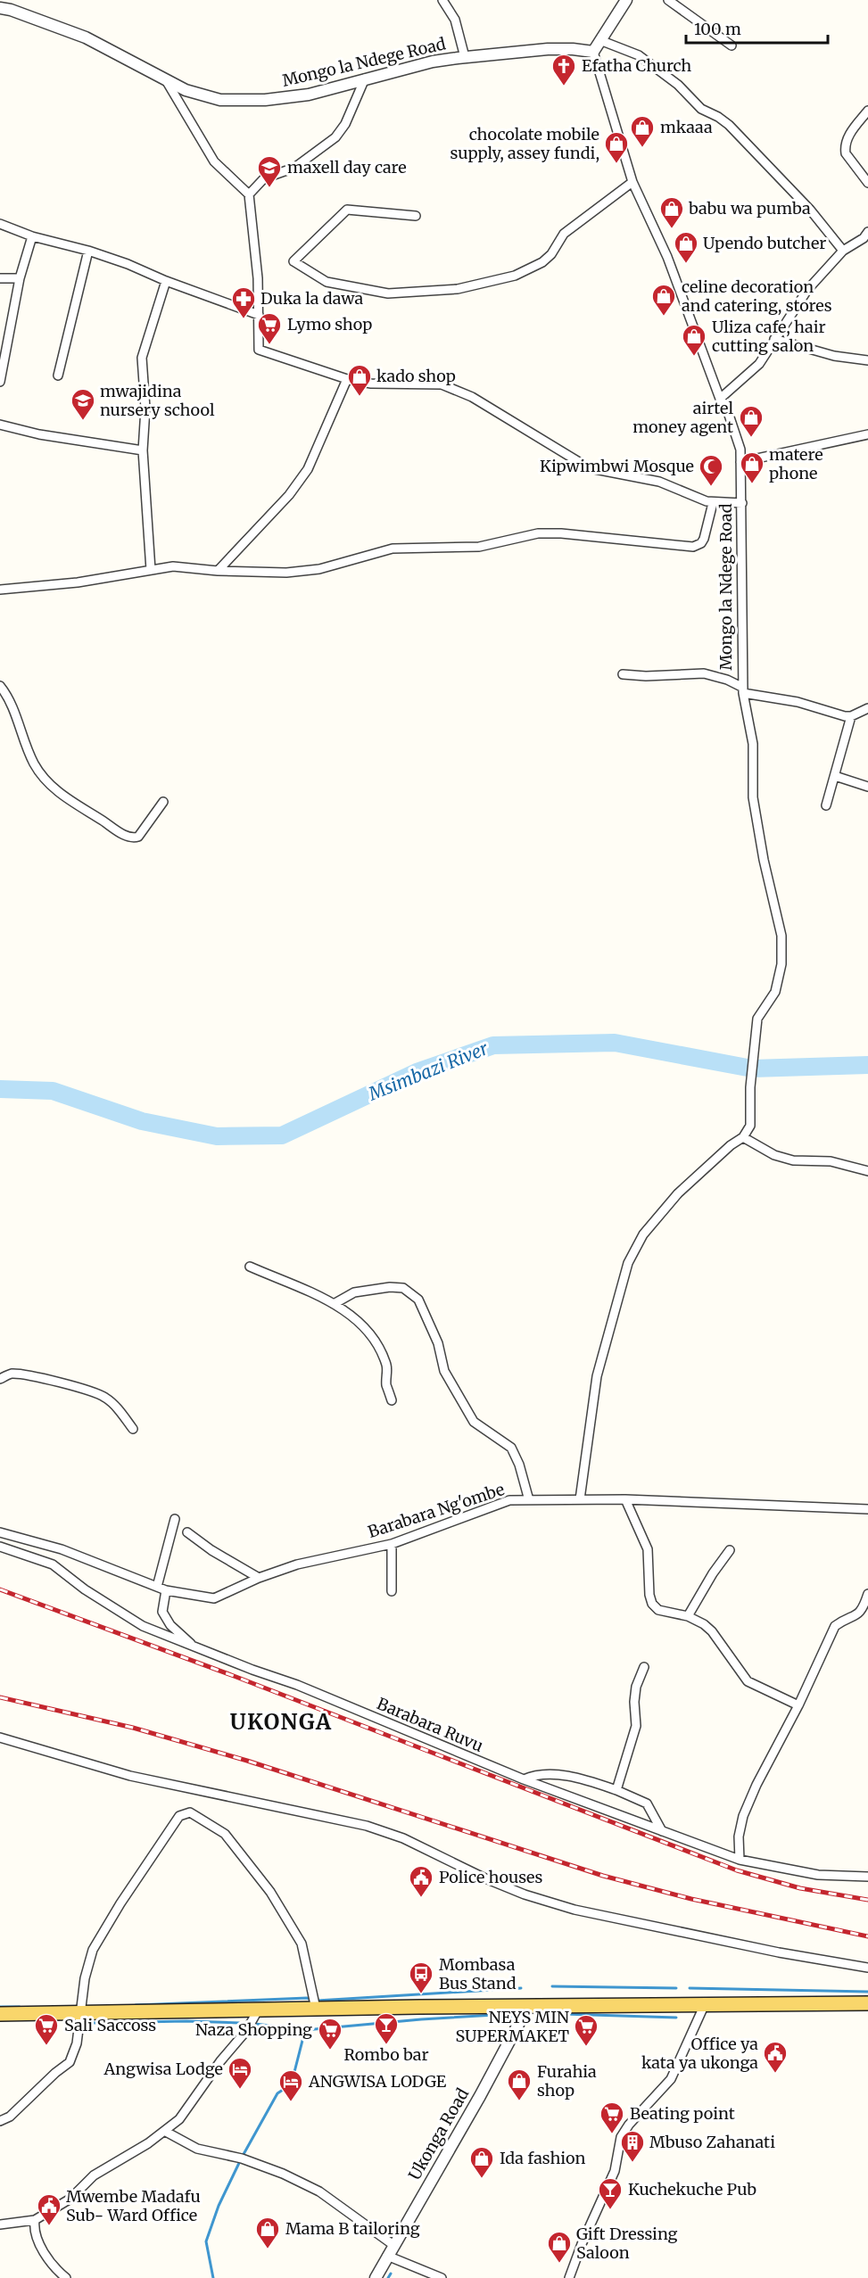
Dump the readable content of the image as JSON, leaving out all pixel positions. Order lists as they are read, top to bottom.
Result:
{
  "streets": {
    "street": [
      "Mongo la Ndege Road",
      "Barabara Ng'ombe",
      "Barabara Ruvu",
      "Ukonga Road"
    ]
  },
  "districts": ["UKONGA"],
  "water": ["Msimbazi River"],
  "places": {
    "church": ["Efatha Church"],
    "shop": [
      "mkaaa",
      "chocolate mobile supply, assey fundi,",
      "babu wa pumba",
      "Upendo butcher",
      "celine decoration and catering, stores",
      "Uliza cafe, hair cutting salon",
      "kado shop",
      "airtel money agent",
      "matere phone",
      "Furahia shop",
      "Ida fashion",
      "Mama B tailoring",
      "Gift Dressing Saloon"
    ],
    "school or university": ["maxell day care", "mwajidina nursery school"],
    "pharmacy": ["Duka la dawa"],
    "supermarket": [
      "Lymo shop",
      "Sali Saccoss",
      "NEYS MIN SUPERMAKET",
      "Naza Shopping",
      "Beating point"
    ],
    "mosque": ["Kipwimbwi Mosque"],
    "public building": ["Police houses", "Office ya kata ya ukonga", "Mwembe Madafu Sub- Ward Office"],
    "bus stop": ["Mombasa Bus Stand"],
    "bar": ["Rombo bar", "Kuchekuche Pub"],
    "hotel": ["Angwisa Lodge", "ANGWISA LODGE"],
    "building": ["Mbuso Zahanati"]
  },
  "scale_bar": "100 m"
}
